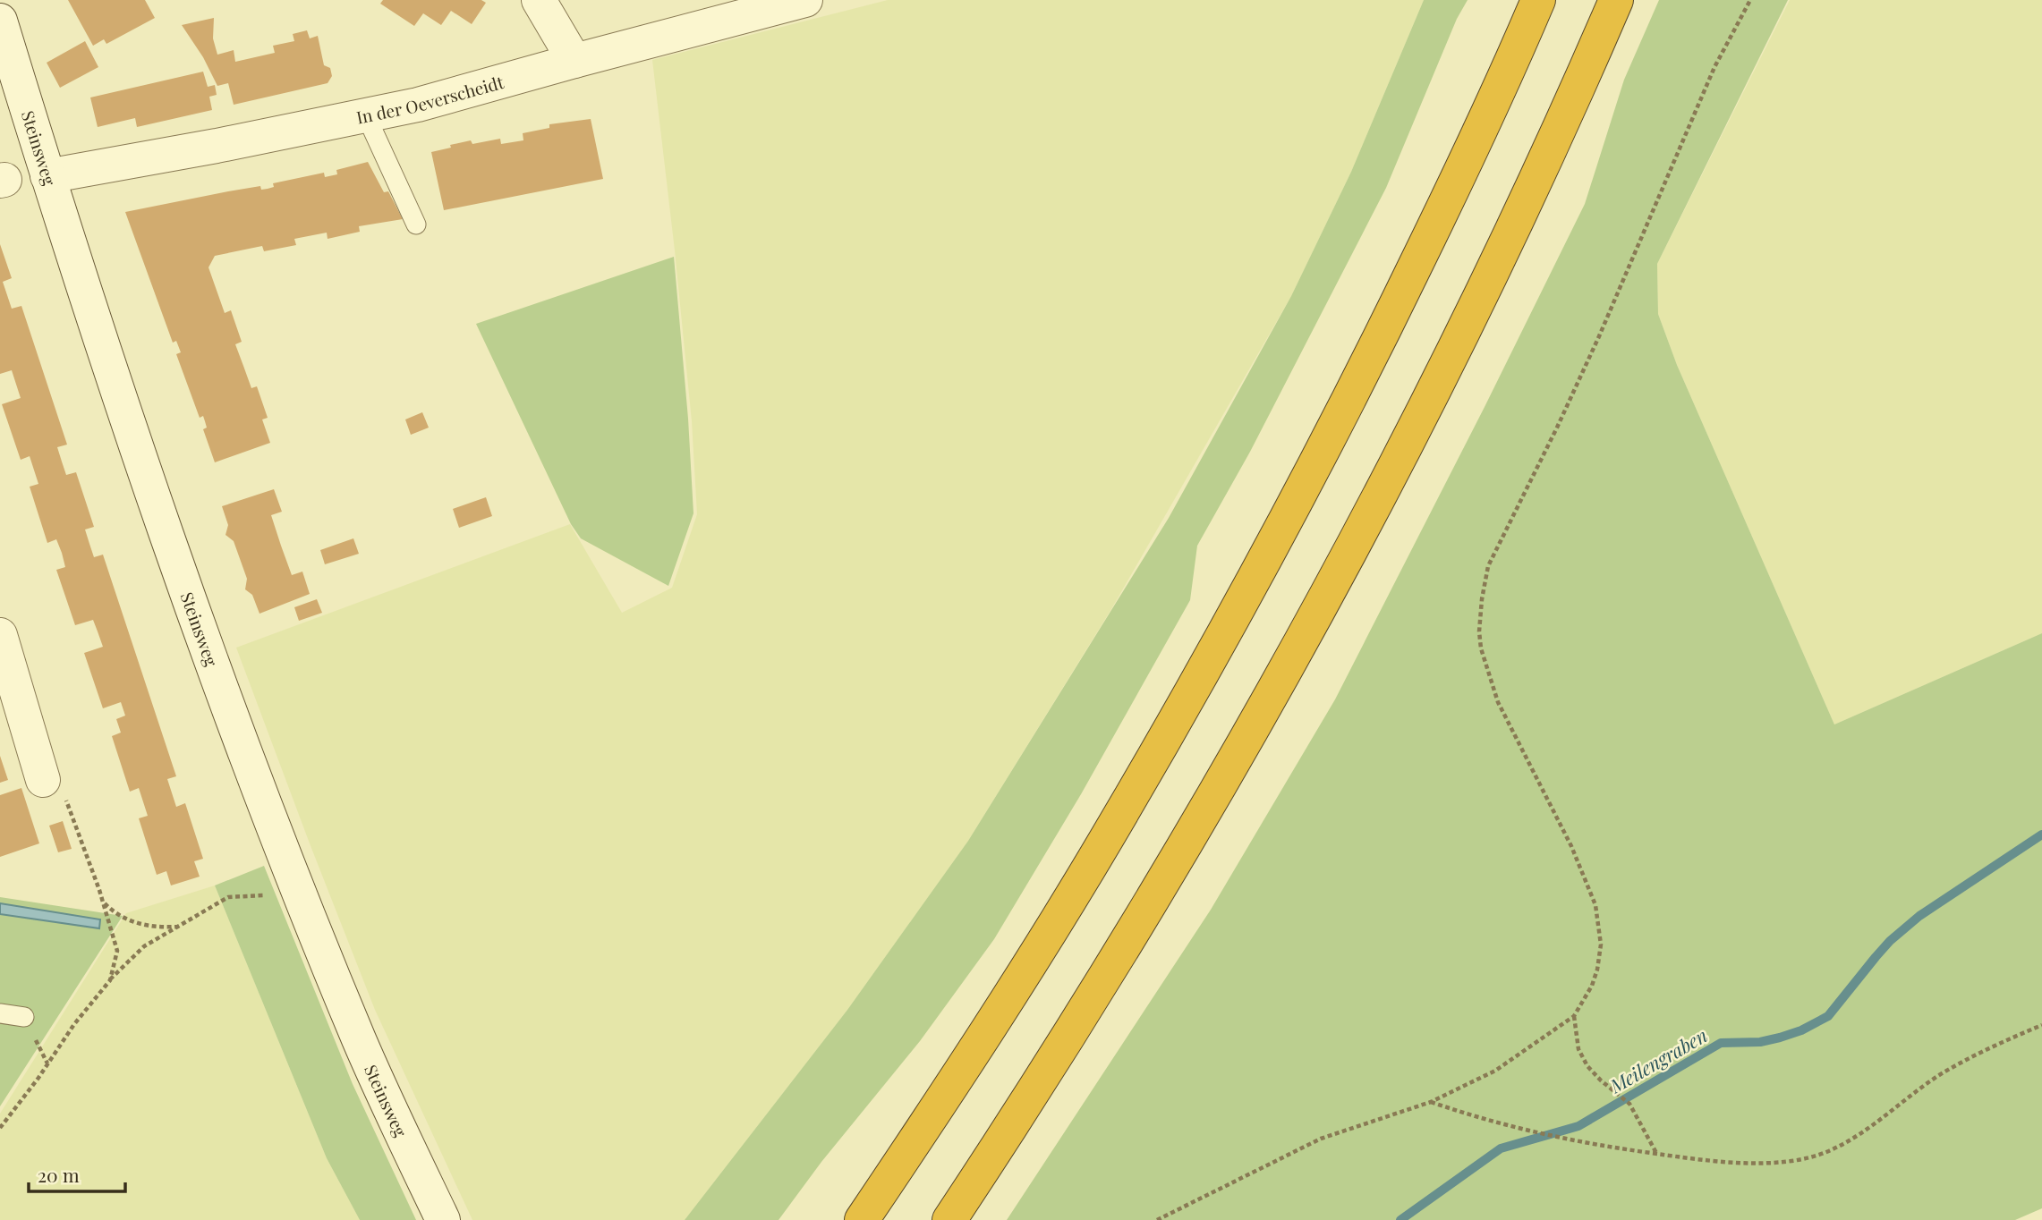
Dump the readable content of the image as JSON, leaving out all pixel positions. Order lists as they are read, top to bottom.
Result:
{
  "streets": {
    "main road": ["In der Oeverscheidt", "Steinsweg"]
  },
  "crossings": [
    ["In der Oeverscheidt", "Steinsweg"]
  ],
  "water": ["Meilengraben"],
  "scale_bar": "20 m"
}
